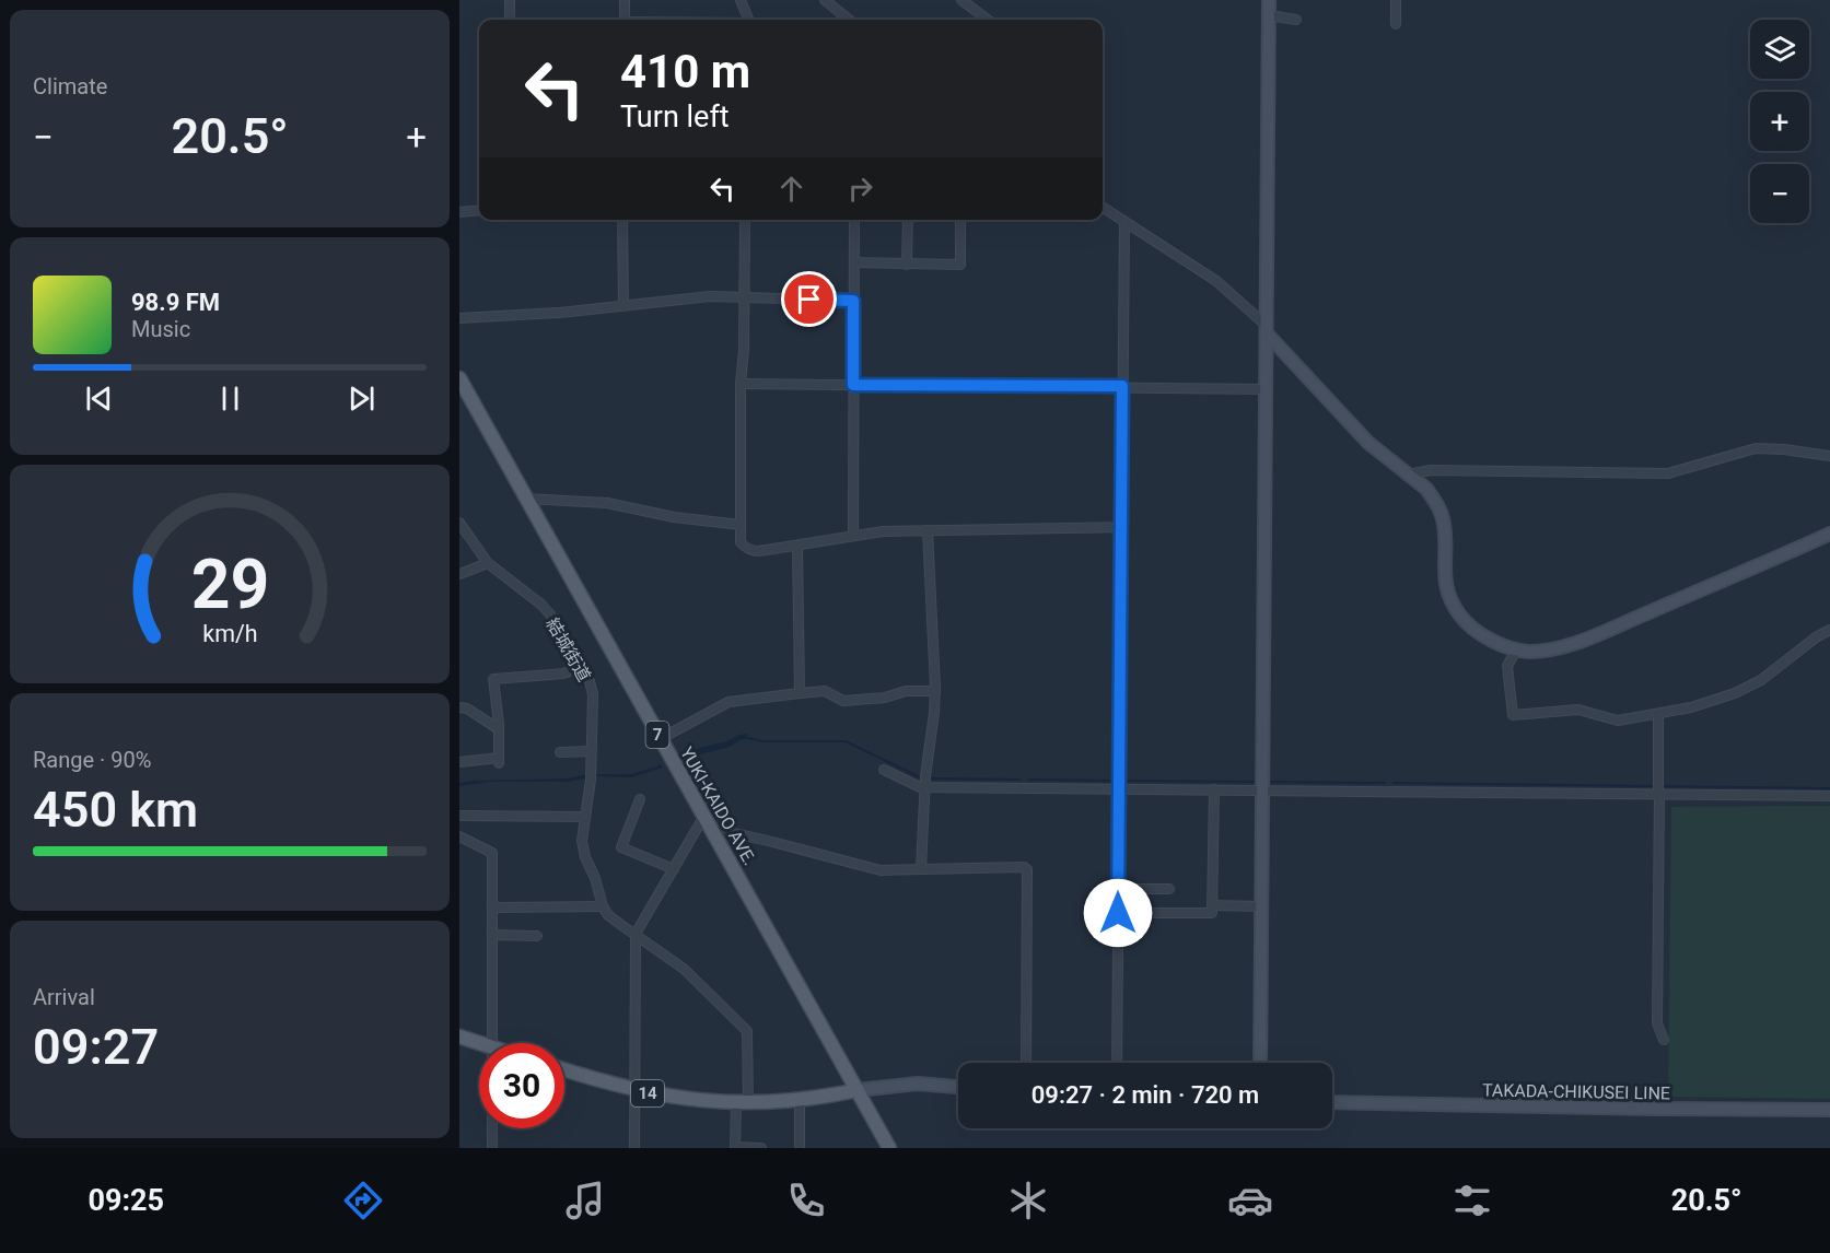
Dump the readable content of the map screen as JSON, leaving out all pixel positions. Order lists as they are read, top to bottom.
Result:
{
  "streets": {
    "main road": ["7", "YUKI-KAIDO AVE.", "14"],
    "street": ["結城街道", "TAKADA-CHIKUSEI LINE"]
  },
  "crossings": [
    ["YUKI-KAIDO AVE.", "14"]
  ],
  "page": {
    "tile": [
      "Climate",
      ["Range · 90%", "450 km"],
      ["Arrival", "09:27"]
    ],
    "map_buttons": ["+", "−"],
    "turn": ["410 m", "Turn left"],
    "heat": ["−", "20.5°", "+"],
    "song": ["98.9 FM", "Music"],
    "limit": "30",
    "trip": "09:27 · 2 min · 720 m",
    "tabs": ["09:25", "20.5°"],
    "gauge": ["29", "km/h"]
  }
}
